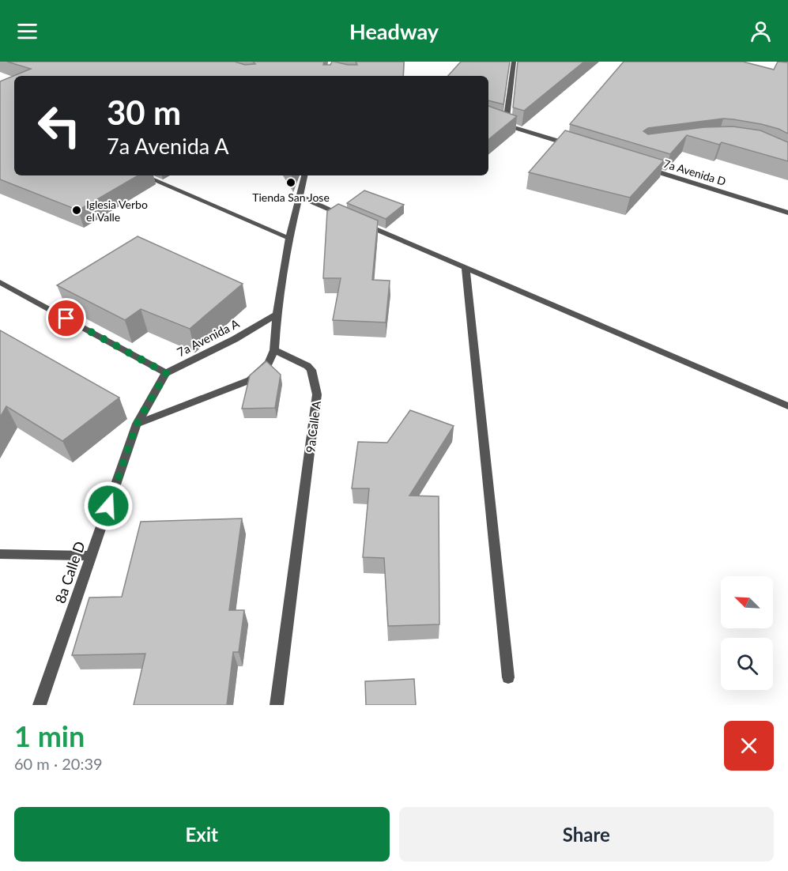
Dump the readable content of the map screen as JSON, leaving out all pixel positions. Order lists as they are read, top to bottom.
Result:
{
  "streets": {
    "street": [
      "7a Avenida D",
      "7a Avenida A",
      "9a Calle A",
      "8a Calle D"
    ]
  },
  "crossings": [
    ["7a Avenida A", "8a Calle D"]
  ],
  "places": ["Tienda San Jose", "Iglesia Verbo el Valle"],
  "north": "top left",
  "page": {
    "header": "Headway",
    "turn": ["30 m", "7a Avenida A"],
    "heading": ["1 min", "60 m · 20:39"],
    "buttons": ["Exit", "Share"]
  }
}
